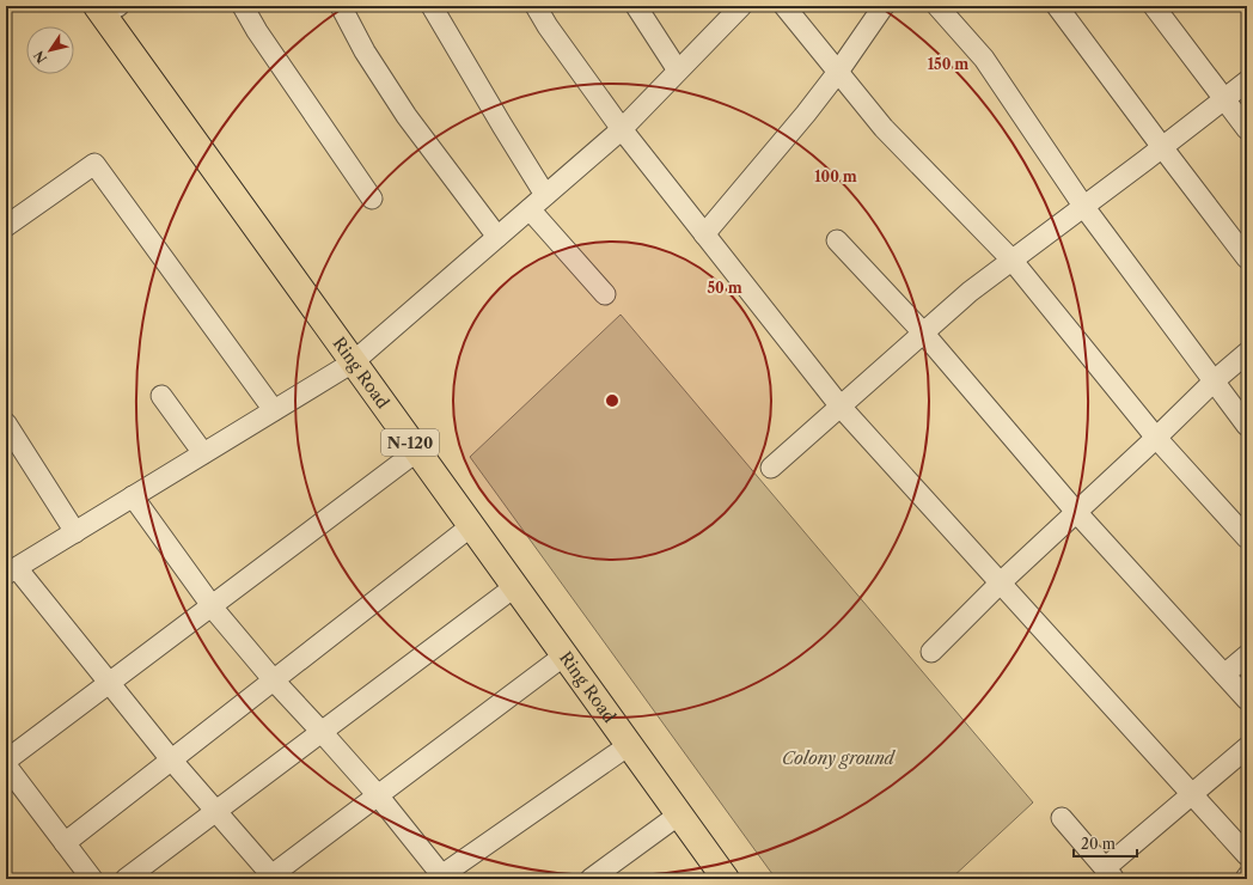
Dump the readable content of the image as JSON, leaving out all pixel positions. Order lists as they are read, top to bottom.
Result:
{
  "streets": {
    "highway": ["Ring Road", "N-120"]
  },
  "parks": ["Colony ground"],
  "scale_bar": "20 m",
  "north": "bottom left",
  "rings": ["150 m", "100 m", "50 m"]
}
